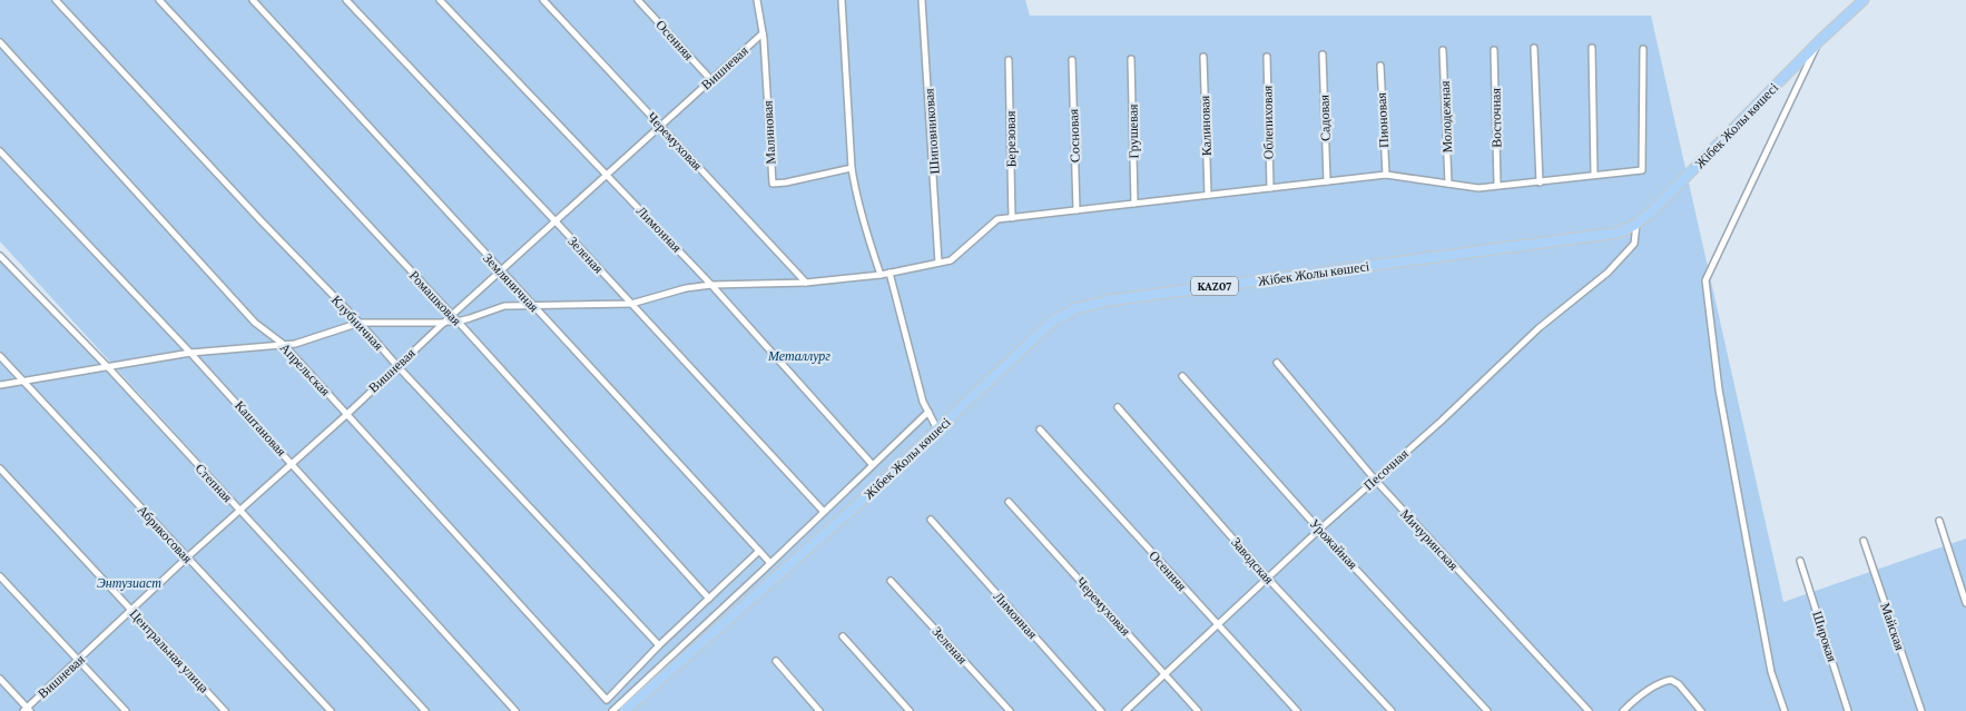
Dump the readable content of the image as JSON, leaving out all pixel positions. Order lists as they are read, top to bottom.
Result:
{
  "streets": {
    "highway": ["Жібек Жолы көшесі", "KAZ07"],
    "street": [
      "Осенняя",
      "Вишневая",
      "Молодежная",
      "Садовая",
      "Восточная",
      "Пионовая",
      "Облепиховая",
      "Калиновая",
      "Шиповниковая",
      "Грушевая",
      "Малиновая",
      "Сосновая",
      "Березовая",
      "Черемуховая",
      "Лимонная",
      "Зеленая",
      "Земляничная",
      "Ромашковая",
      "Клубничная",
      "Апрельская",
      "Каштановая",
      "Песочная",
      "Степная",
      "Абрикосовая",
      "Мичуринская",
      "Урожайная",
      "Заводская",
      "Майская",
      "Широкая",
      "Центральная улица"
    ]
  },
  "crossings": [
    ["Осенняя", "Вишневая"],
    ["Осенняя", "Песочная"],
    ["Вишневая", "Малиновая"],
    ["Вишневая", "Черемуховая"],
    ["Вишневая", "Лимонная"],
    ["Вишневая", "Зеленая"],
    ["Вишневая", "Земляничная"],
    ["Вишневая", "Ромашковая"],
    ["Вишневая", "Клубничная"],
    ["Вишневая", "Апрельская"],
    ["Вишневая", "Каштановая"],
    ["Вишневая", "Степная"],
    ["Вишневая", "Абрикосовая"],
    ["Вишневая", "Центральная улица"],
    ["Жібек Жолы көшесі", "Песочная"],
    ["Черемуховая", "Песочная"],
    ["Клубничная", "Апрельская"],
    ["Песочная", "Мичуринская"],
    ["Песочная", "Урожайная"],
    ["Песочная", "Заводская"]
  ],
  "parks": ["Металлург", "Энтузиаст"]
}
